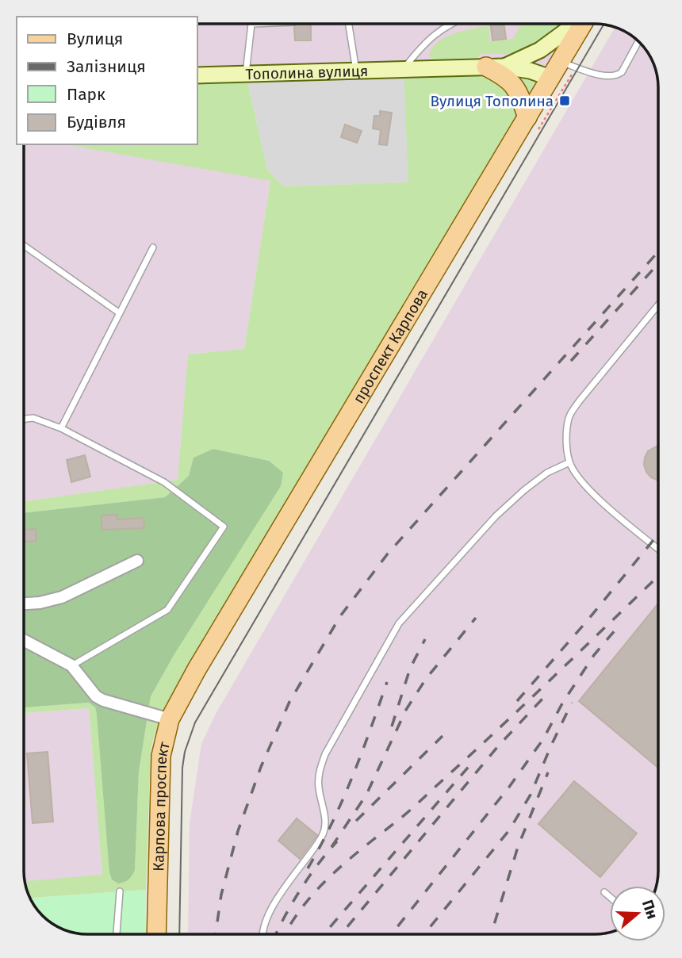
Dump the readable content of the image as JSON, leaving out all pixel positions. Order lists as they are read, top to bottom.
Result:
{
  "streets": {
    "main road": ["Тополина вулиця", "проспект Карпова", "Карпова проспект"]
  },
  "crossings": [
    ["проспект Карпова", "Карпова проспект"]
  ],
  "places": {
    "transit": ["Вулиця Тополина"]
  },
  "legend": [
    "Вулиця",
    "Залізниця",
    "Парк",
    "Будівля"
  ],
  "north": "right"
}
